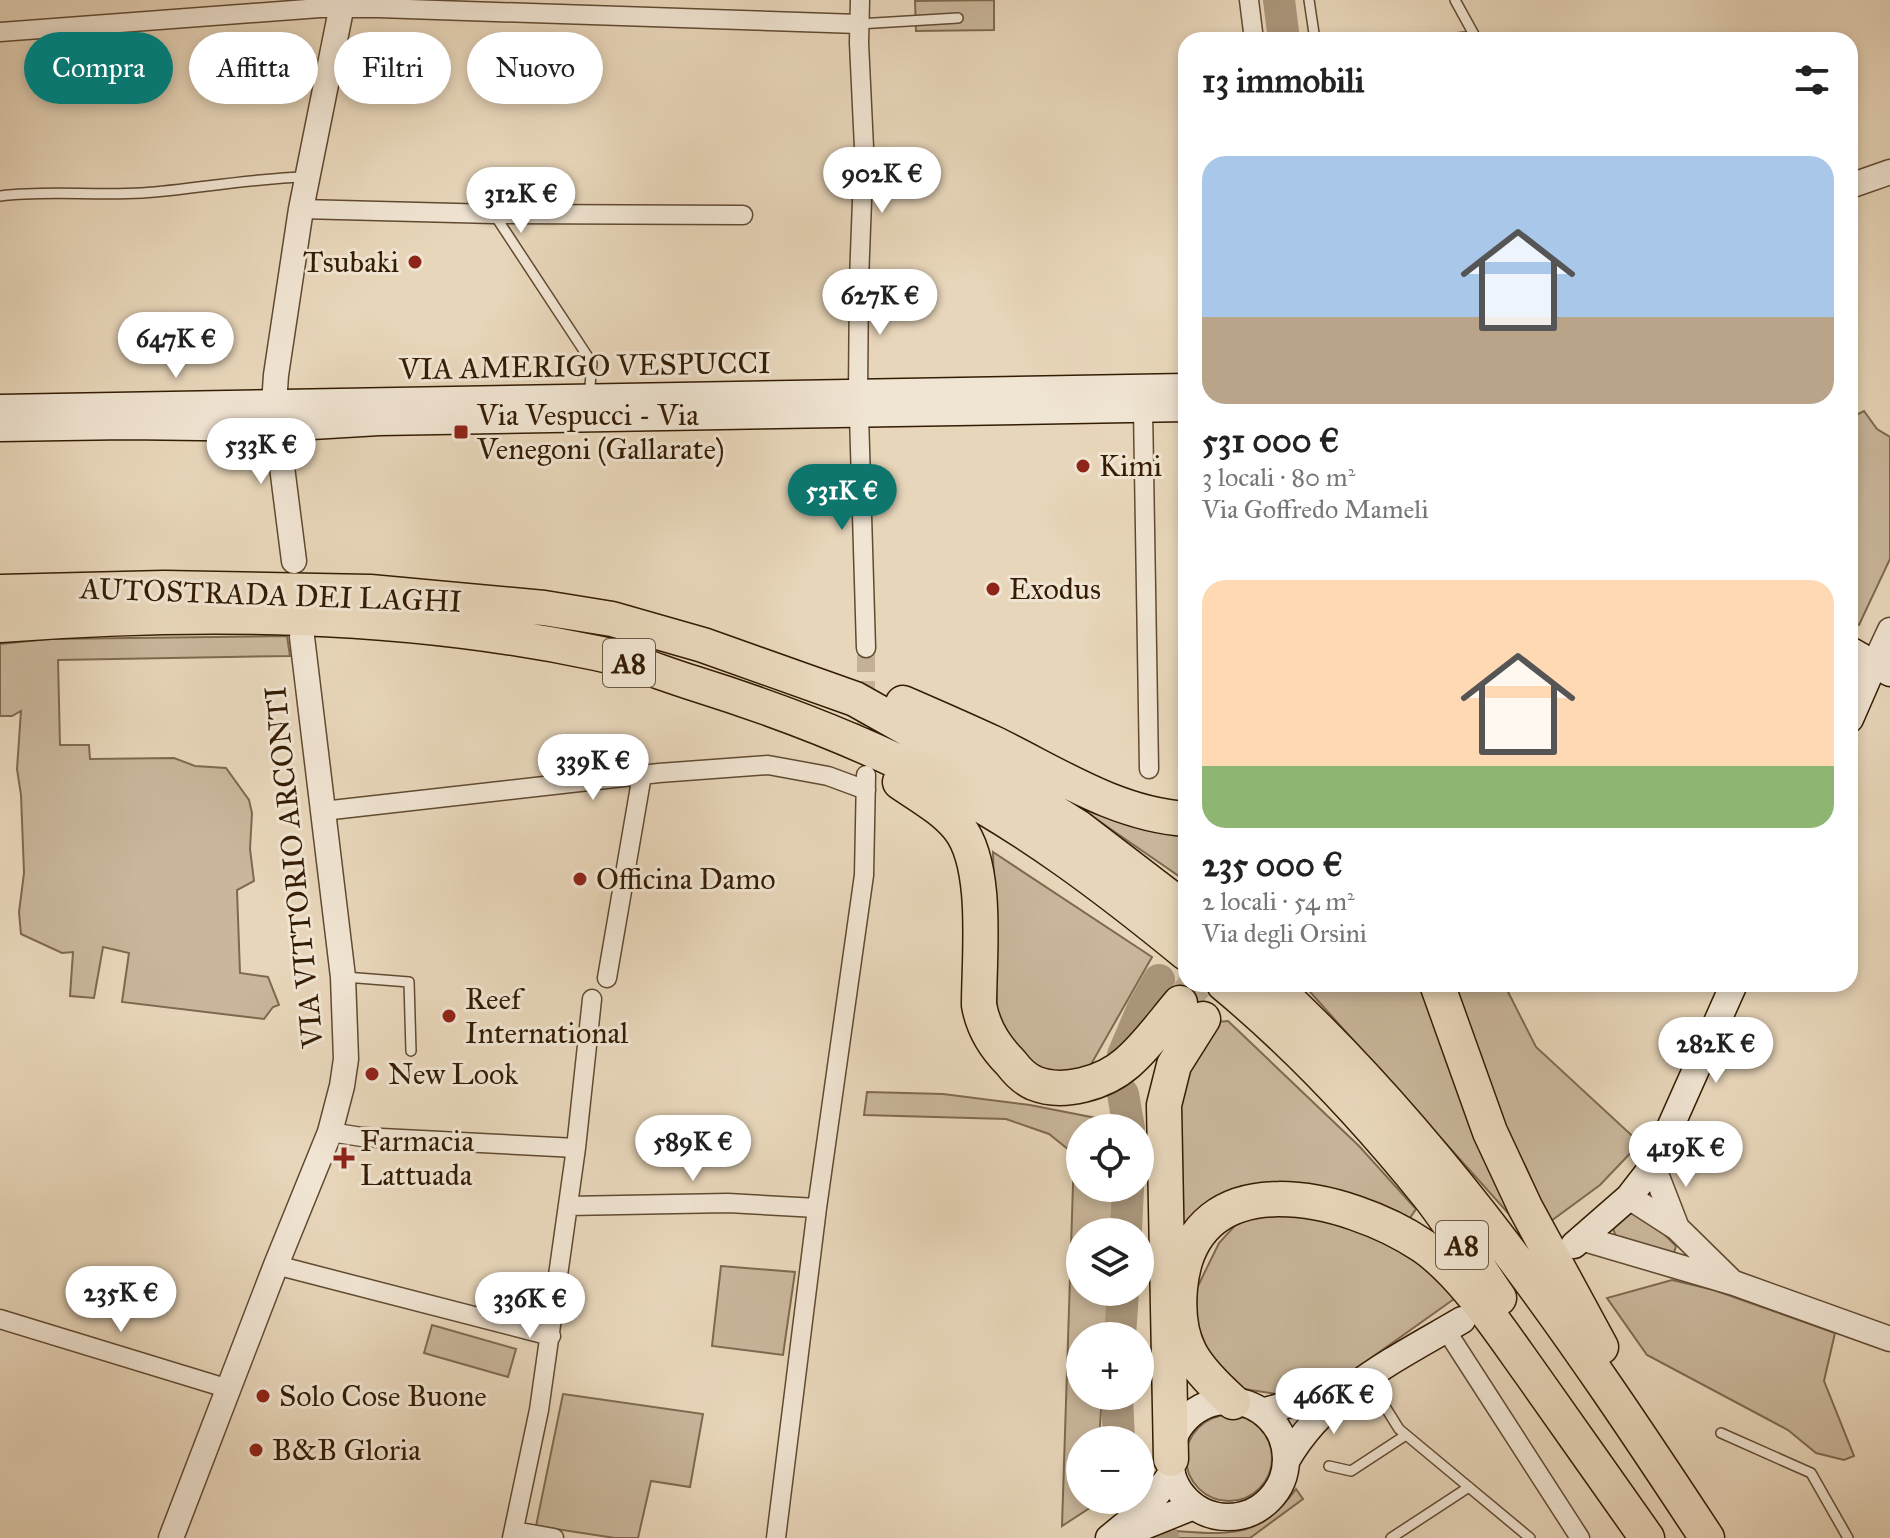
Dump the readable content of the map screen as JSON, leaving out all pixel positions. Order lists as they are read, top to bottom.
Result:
{
  "streets": {
    "highway": ["AUTOSTRADA DEI LAGHI", "A8"],
    "main road": ["VIA AMERIGO VESPUCCI"],
    "street": ["VIA VITTORIO ARCONTI"]
  },
  "places": {
    "other": [
      "Tsubaki",
      "Kimi",
      "Exodus",
      "Officina Damo",
      "Reef International",
      "New Look",
      "Solo Cose Buone",
      "B&B Gloria"
    ],
    "transit": ["Via Vespucci - Via Venegoni (Gallarate)"],
    "health": ["Farmacia Lattuada"]
  },
  "page": {
    "chip": [
      "Compra",
      "Affitta",
      "Filtri",
      "Nuovo"
    ],
    "heading": "13 immobili",
    "list": [
      {
        "name": "531 000 €",
        "note": "3 locali · 80 m² · Via Goffredo Mameli"
      },
      {
        "name": "235 000 €",
        "note": "2 locali · 54 m² · Via degli Orsini"
      }
    ],
    "price": [
      "902K €",
      "312K €",
      "627K €",
      "647K €",
      "533K €",
      "531K €",
      "339K €",
      "282K €",
      "589K €",
      "419K €",
      "235K €",
      "336K €",
      "466K €"
    ],
    "map_buttons": ["+", "−"]
  }
}
